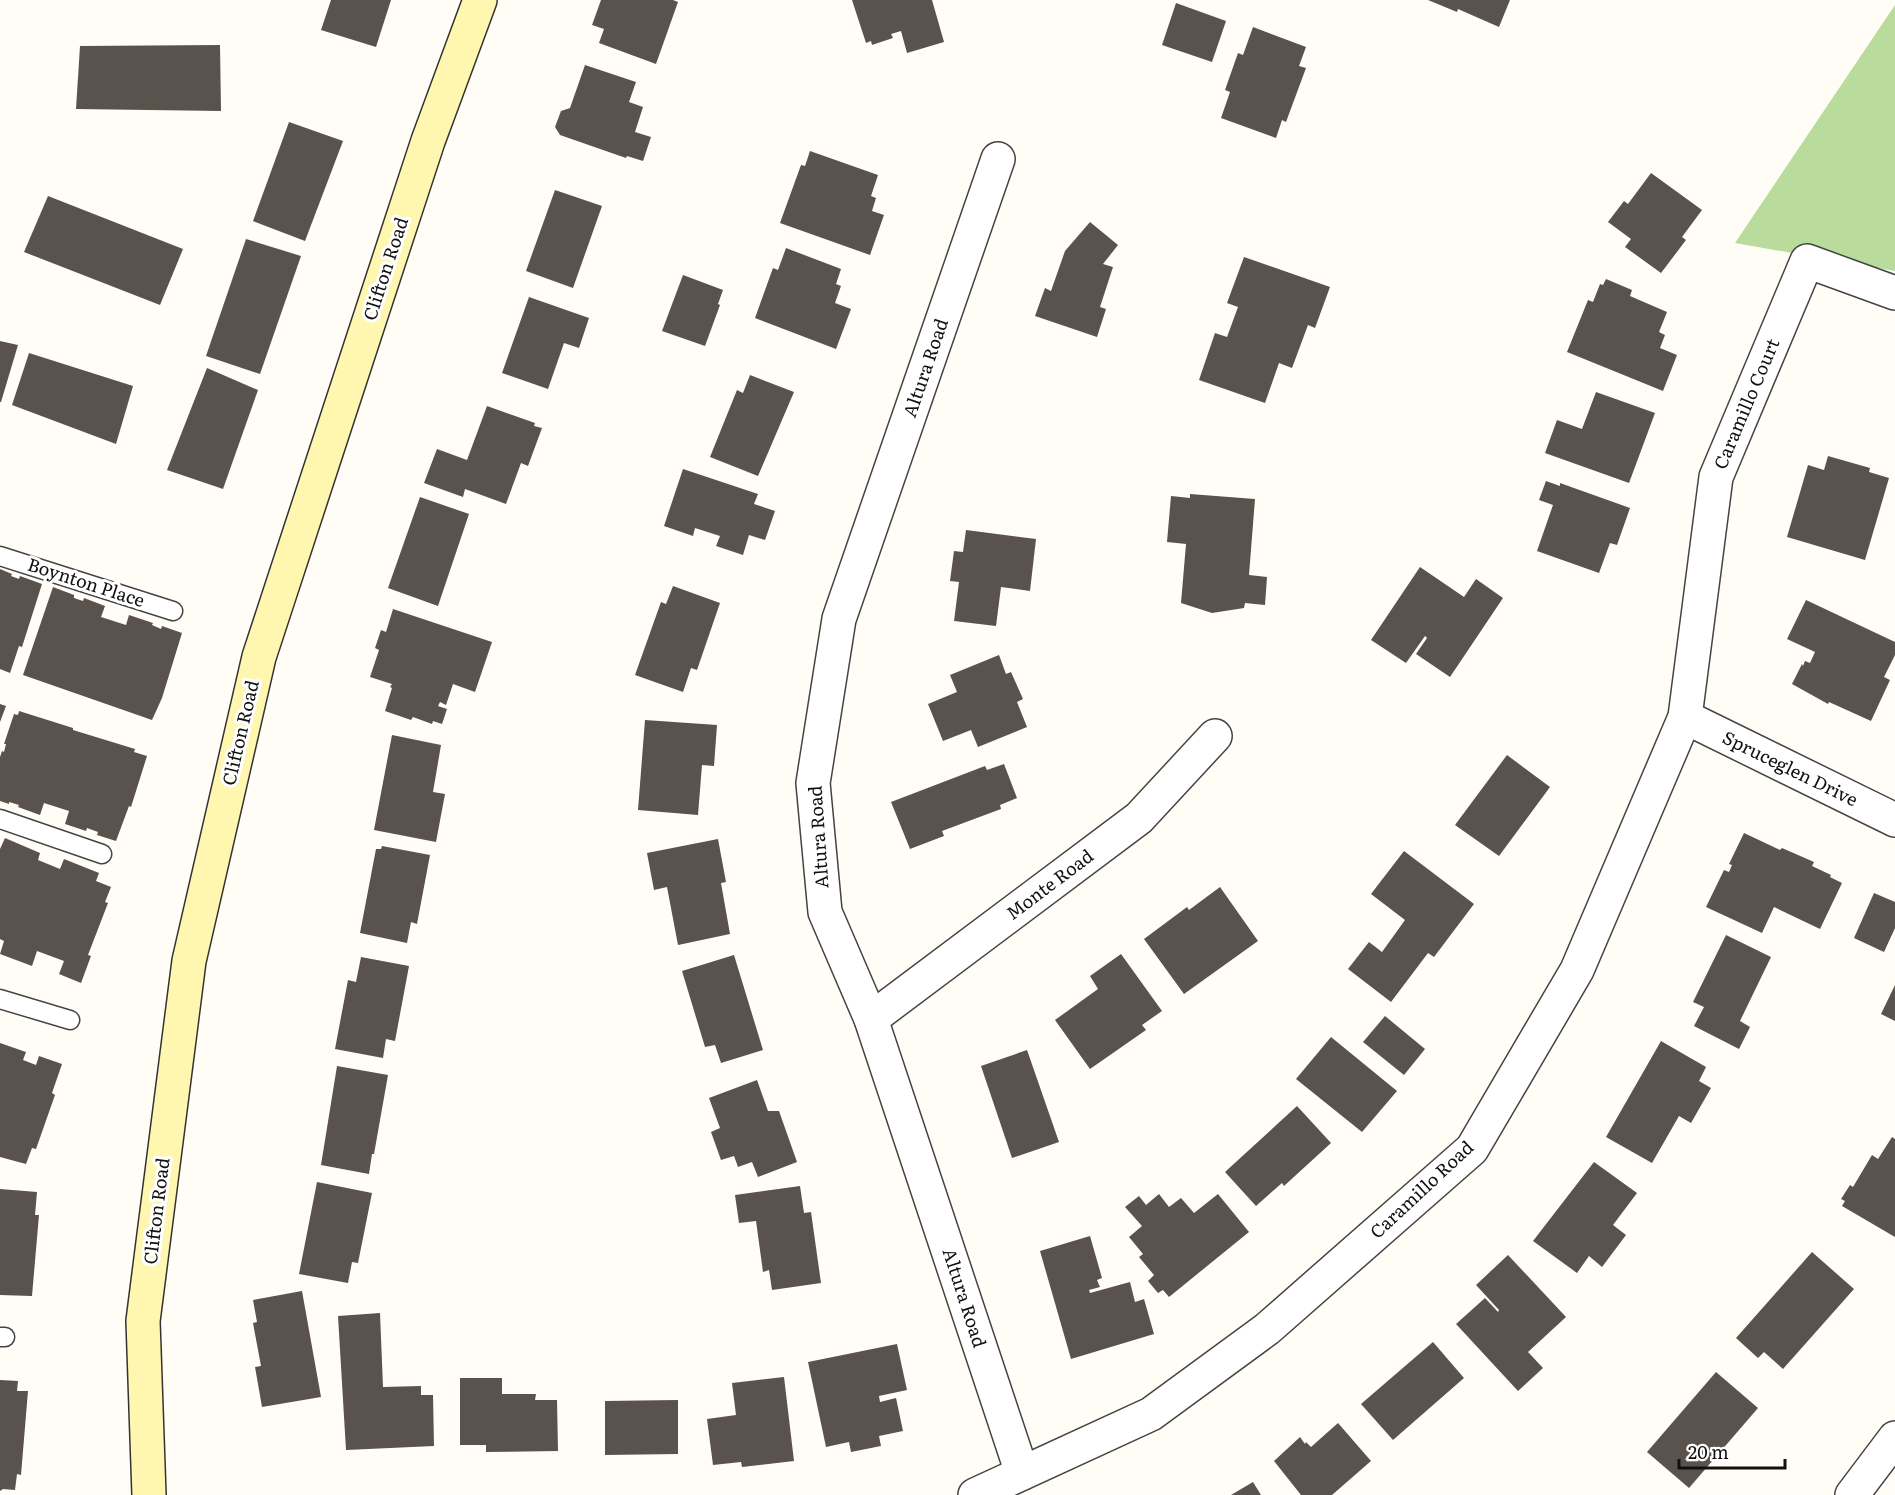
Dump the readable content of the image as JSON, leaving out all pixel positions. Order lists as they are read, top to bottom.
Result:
{
  "streets": {
    "main road": ["Clifton Road"],
    "street": [
      "Altura Road",
      "Caramillo Court",
      "Spruceglen Drive",
      "Monte Road",
      "Caramillo Road"
    ],
    "lane": ["Boynton Place"]
  },
  "crossings": [
    ["Altura Road", "Monte Road"],
    ["Altura Road", "Caramillo Road"],
    ["Caramillo Court", "Spruceglen Drive"],
    ["Caramillo Court", "Caramillo Road"],
    ["Spruceglen Drive", "Caramillo Road"]
  ],
  "scale_bar": "20 m"
}
